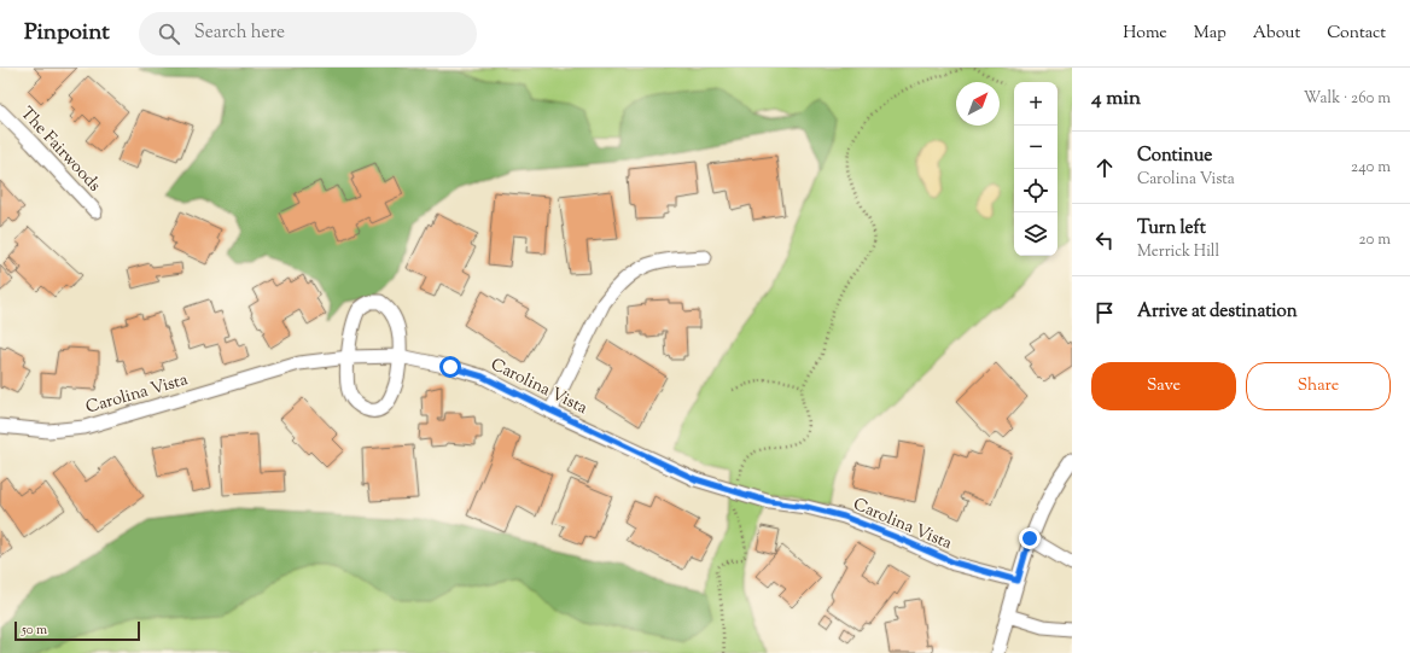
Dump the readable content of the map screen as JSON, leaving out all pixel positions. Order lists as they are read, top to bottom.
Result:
{
  "streets": {
    "street": ["The Fairwoods", "Carolina Vista"]
  },
  "scale_bar": "50 m",
  "north": "top right",
  "page": {
    "header": "Pinpoint",
    "search": "Search here",
    "nav": [
      "Home",
      "Map",
      "About",
      "Contact"
    ],
    "heading": ["4 min", "Walk · 260 m"],
    "map_buttons": ["+", "−"],
    "list": [
      ["Continue", "Carolina Vista", "240 m"],
      ["Turn left", "Merrick Hill", "20 m"],
      "Arrive at destination"
    ],
    "buttons": ["Save", "Share"],
    "scale": "50 m"
  }
}
